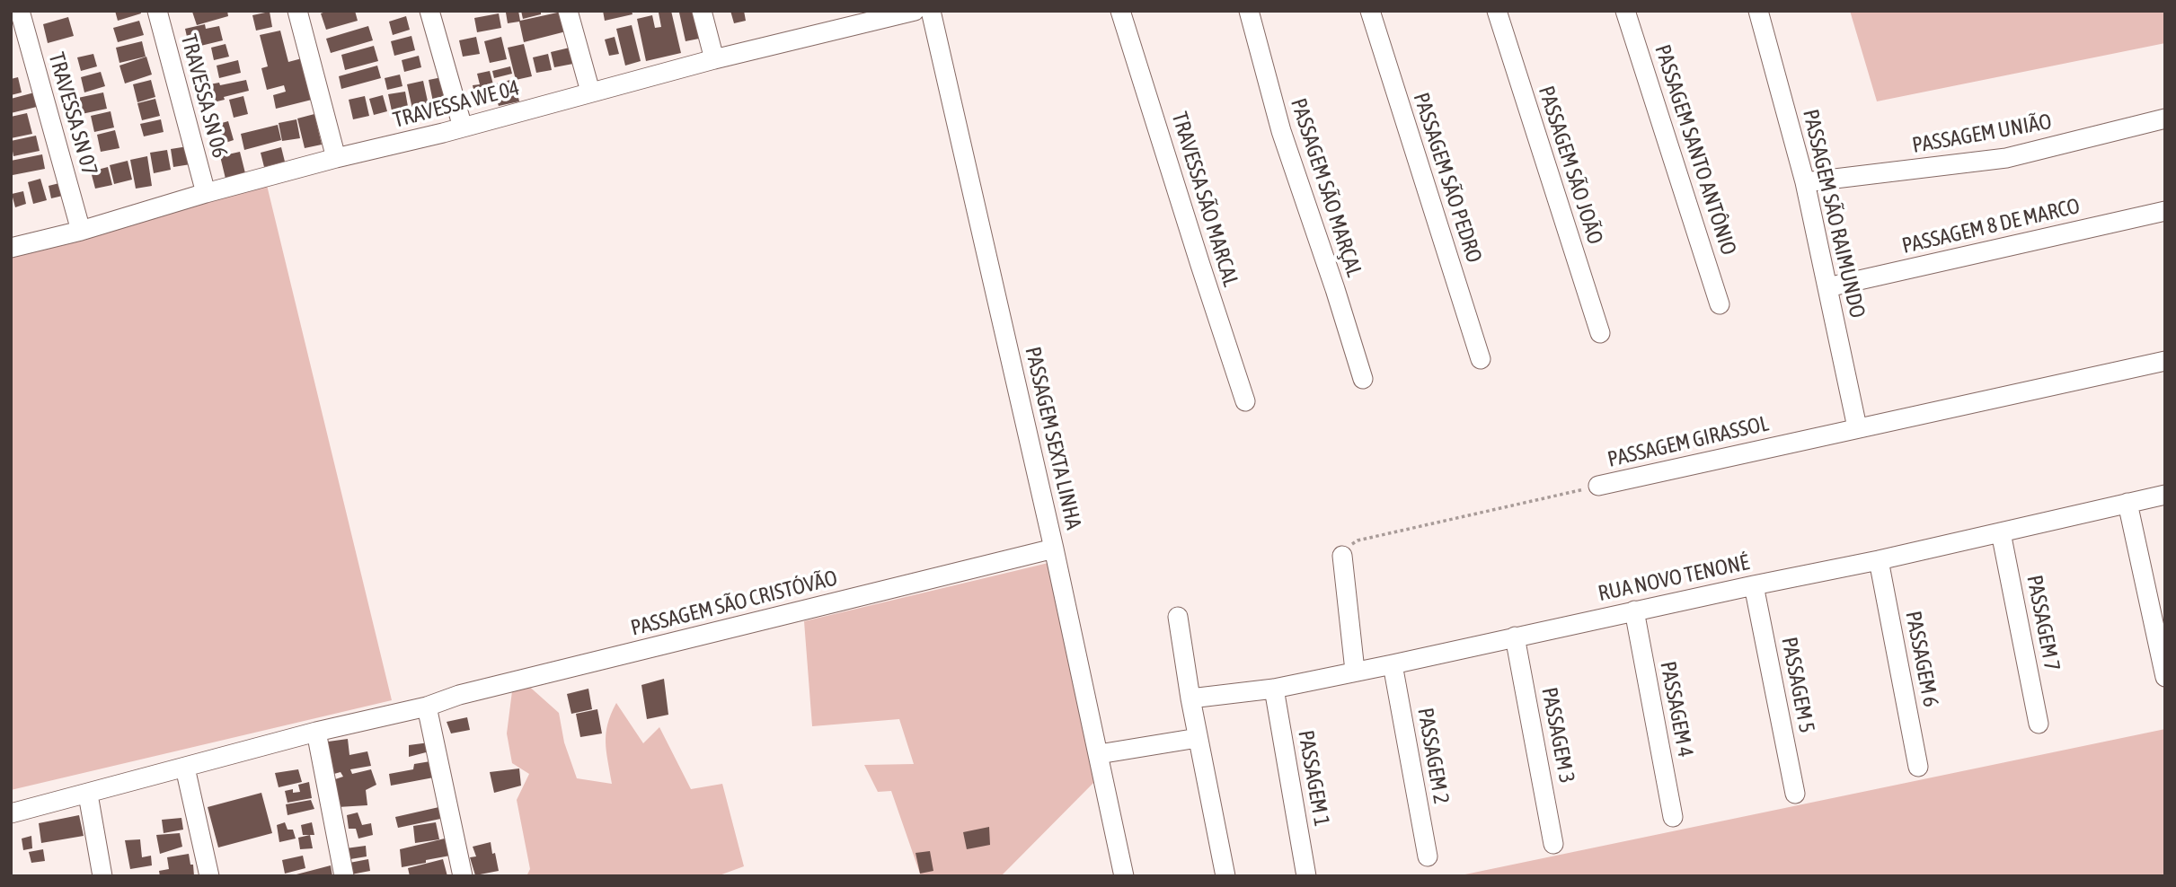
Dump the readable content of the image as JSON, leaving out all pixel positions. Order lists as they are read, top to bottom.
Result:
{
  "streets": {
    "street": [
      "TRAVESSA SN 06",
      "TRAVESSA WE 04",
      "TRAVESSA SN 07",
      "PASSAGEM UNIÃO",
      "PASSAGEM SANTO ANTÔNIO",
      "PASSAGEM SÃO JOÃO",
      "PASSAGEM SÃO PEDRO",
      "PASSAGEM SÃO MARÇAL",
      "TRAVESSA SÃO MARCAL",
      "PASSAGEM SÃO RAIMUNDO",
      "PASSAGEM 8 DE MARCO",
      "PASSAGEM SEXTA LINHA",
      "PASSAGEM GIRASSOL",
      "RUA NOVO TENONÉ",
      "PASSAGEM SÃO CRISTÓVÃO",
      "PASSAGEM 7",
      "PASSAGEM 6",
      "PASSAGEM 5",
      "PASSAGEM 4",
      "PASSAGEM 3",
      "PASSAGEM 2",
      "PASSAGEM 1"
    ]
  },
  "crossings": [
    ["TRAVESSA SN 06", "TRAVESSA WE 04"],
    ["TRAVESSA WE 04", "TRAVESSA SN 07"],
    ["PASSAGEM UNIÃO", "PASSAGEM SÃO RAIMUNDO"],
    ["PASSAGEM SÃO RAIMUNDO", "PASSAGEM 8 DE MARCO"],
    ["PASSAGEM SÃO RAIMUNDO", "PASSAGEM GIRASSOL"],
    ["PASSAGEM SEXTA LINHA", "PASSAGEM SÃO CRISTÓVÃO"],
    ["RUA NOVO TENONÉ", "PASSAGEM 7"],
    ["RUA NOVO TENONÉ", "PASSAGEM 6"],
    ["RUA NOVO TENONÉ", "PASSAGEM 5"],
    ["RUA NOVO TENONÉ", "PASSAGEM 4"],
    ["RUA NOVO TENONÉ", "PASSAGEM 3"],
    ["RUA NOVO TENONÉ", "PASSAGEM 2"],
    ["RUA NOVO TENONÉ", "PASSAGEM 1"]
  ]
}
